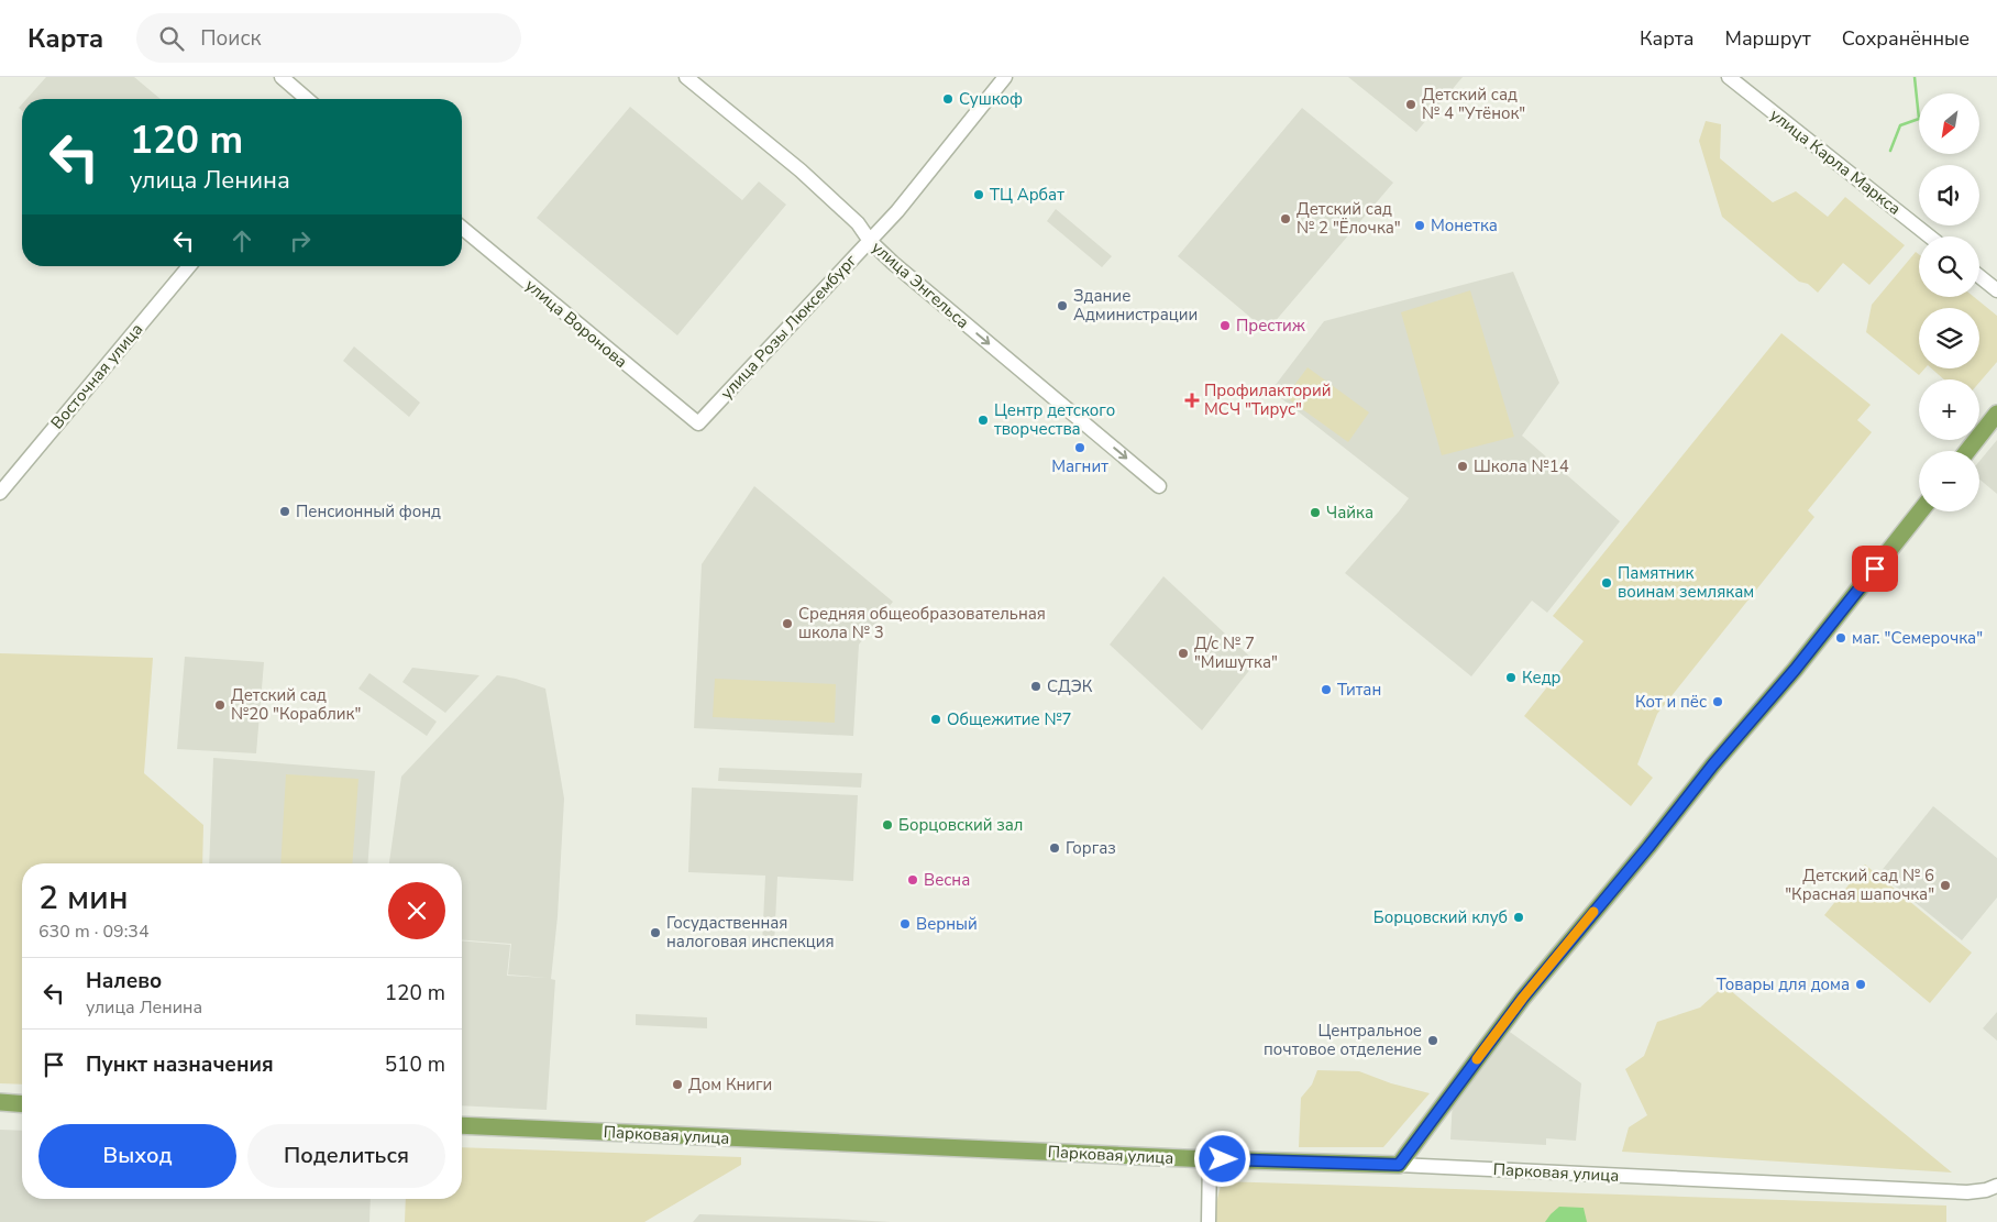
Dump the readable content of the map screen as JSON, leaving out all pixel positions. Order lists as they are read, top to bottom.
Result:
{
  "streets": {
    "main road": ["Парковая улица"],
    "street": [
      "улица Карла Маркса",
      "улица Энгельса",
      "улица Воронова",
      "улица Розы Люксембург",
      "Восточная улица"
    ]
  },
  "crossings": [
    ["улица Энгельса", "улица Розы Люксембург"],
    ["улица Воронова", "улица Розы Люксембург"]
  ],
  "one_way": ["улица Энгельса"],
  "places": {
    "other": [
      "Сушкоф",
      "Детский сад № 4 \"Утёнок\"",
      "ТЦ Арбат",
      "Детский сад № 2 \"Ёлочка\"",
      "Монетка",
      "Здание Администрации",
      "Престиж",
      "Центр детского творчества",
      "Магнит",
      "Школа №14",
      "Пенсионный фонд",
      "Чайка",
      "Памятник воинам землякам",
      "Средняя общеобразовательная школа № 3",
      "маг. \"Семерочка\"",
      "Д/с № 7 \"Мишутка\"",
      "Кедр",
      "СДЭК",
      "Титан",
      "Кот и пёс",
      "Детский сад №20 \"Кораблик\"",
      "Общежитие №7",
      "Борцовский зал",
      "Горгаз",
      "Весна",
      "Детский сад № 6 \"Красная шапочка\"",
      "Борцовский клуб",
      "Верный",
      "Госудаственная налоговая инспекция",
      "Товары для дома",
      "Центральное почтовое отделение",
      "Дом Книги"
    ],
    "health": ["Профилакторий МСЧ \"Тирус\""]
  },
  "north": "bottom left",
  "page": {
    "header": "Карта",
    "search": "Поиск",
    "nav": ["Карта", "Маршрут", "Сохранённые"],
    "map_buttons": ["+", "−"],
    "turn": ["120 m", "улица Ленина"],
    "heading": ["2 мин", "630 m · 09:34"],
    "list": [
      {
        "name": "Налево",
        "note": "улица Ленина",
        "value": "120 m"
      },
      {
        "name": "Пункт назначения",
        "value": "510 m"
      }
    ],
    "buttons": ["Выход", "Поделиться"]
  }
}
